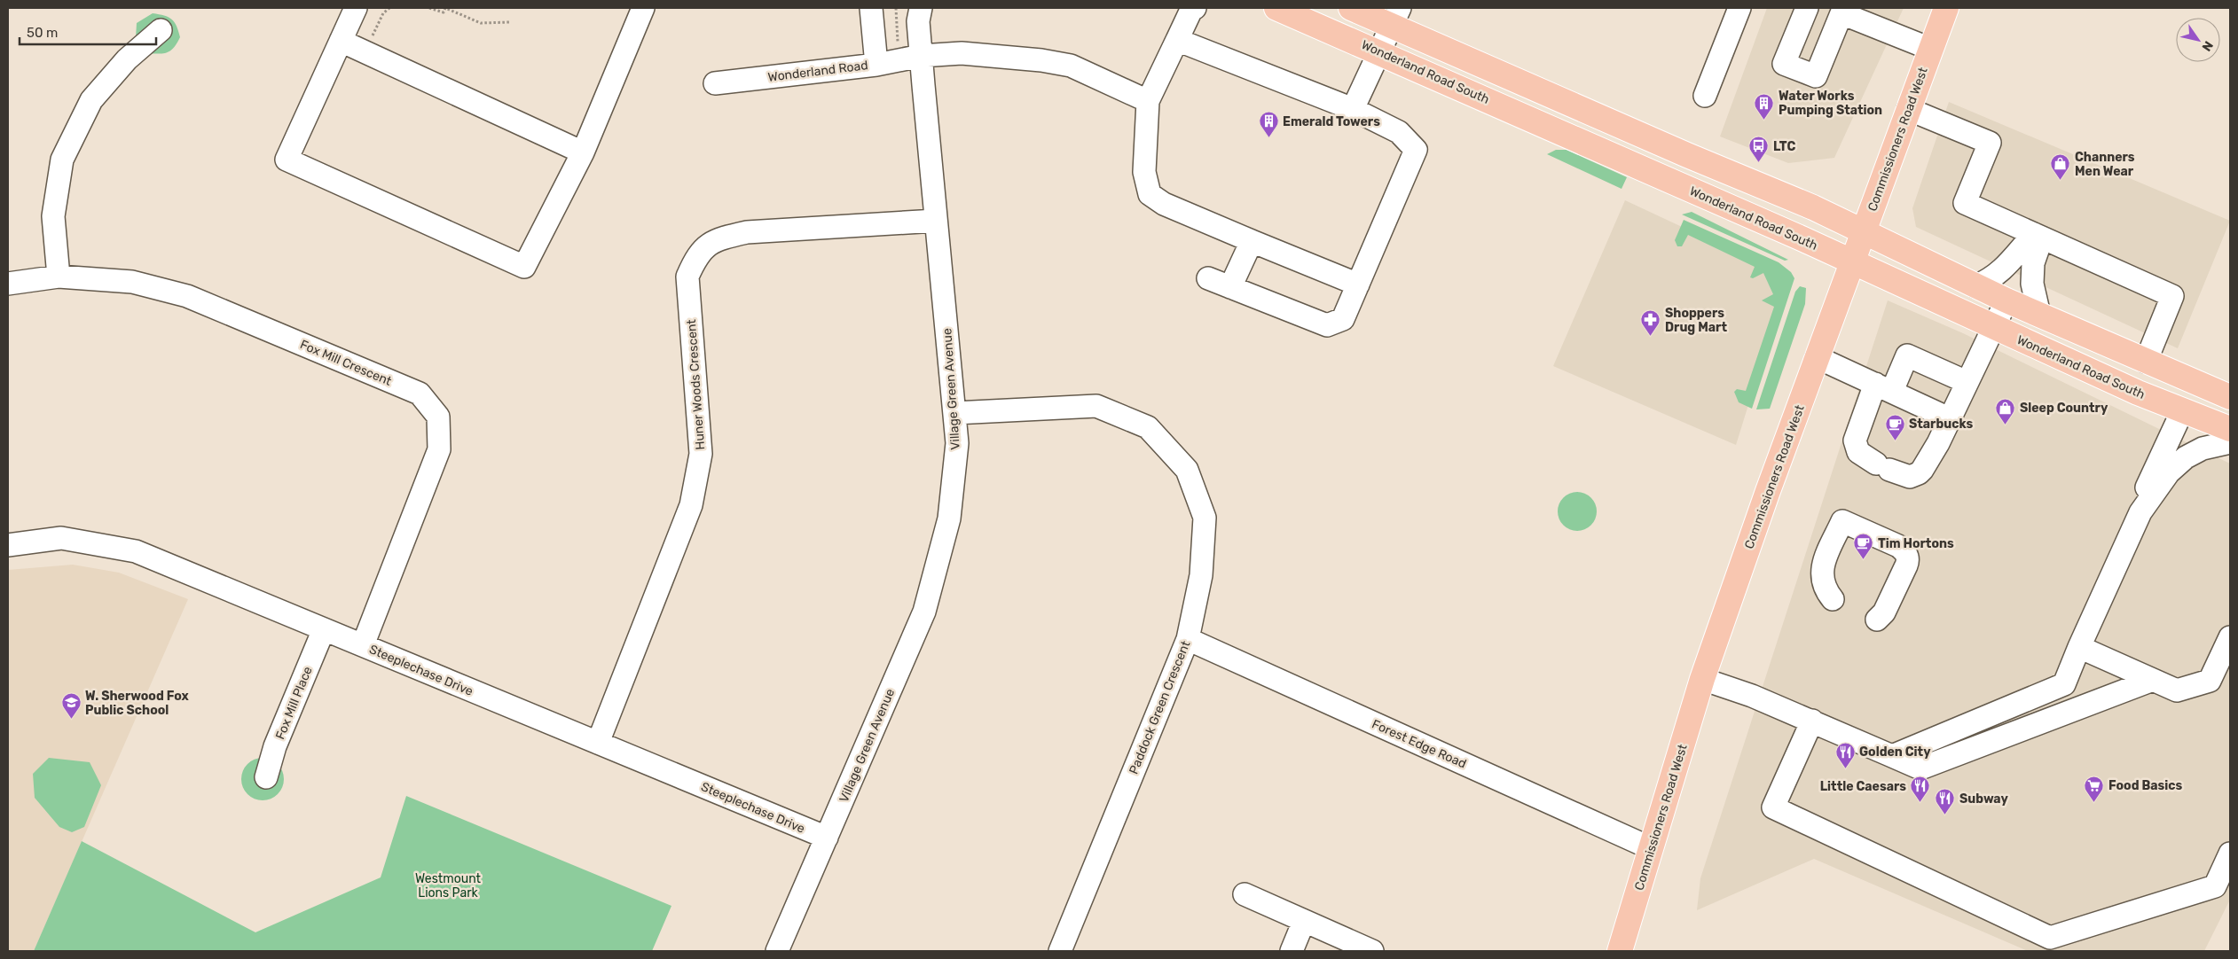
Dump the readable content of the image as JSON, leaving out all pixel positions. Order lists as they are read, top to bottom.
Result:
{
  "streets": {
    "main road": ["Wonderland Road South", "Commissioners Road West"],
    "street": [
      "Wonderland Road",
      "Fox Mill Crescent",
      "Huner Woods Crescent",
      "Village Green Avenue",
      "Steeplechase Drive",
      "Fox Mill Place",
      "Paddock Green Crescent",
      "Forest Edge Road"
    ]
  },
  "crossings": [
    ["Wonderland Road", "Village Green Avenue"],
    ["Wonderland Road South", "Commissioners Road West"],
    ["Commissioners Road West", "Forest Edge Road"],
    ["Fox Mill Crescent", "Steeplechase Drive"],
    ["Huner Woods Crescent", "Village Green Avenue"],
    ["Huner Woods Crescent", "Steeplechase Drive"],
    ["Village Green Avenue", "Steeplechase Drive"],
    ["Village Green Avenue", "Paddock Green Crescent"],
    ["Steeplechase Drive", "Fox Mill Place"],
    ["Paddock Green Crescent", "Forest Edge Road"]
  ],
  "parks": ["Westmount Lions Park"],
  "places": {
    "building": ["Water Works Pumping Station", "Emerald Towers"],
    "bus stop": ["LTC"],
    "shop": ["Channers Men Wear", "Sleep Country"],
    "pharmacy": ["Shoppers Drug Mart"],
    "cafe": ["Starbucks", "Tim Hortons"],
    "school or university": ["W. Sherwood Fox Public School"],
    "restaurant": ["Golden City", "Little Caesars", "Subway"],
    "supermarket": ["Food Basics"]
  },
  "scale_bar": "50 m",
  "north": "bottom right"
}
